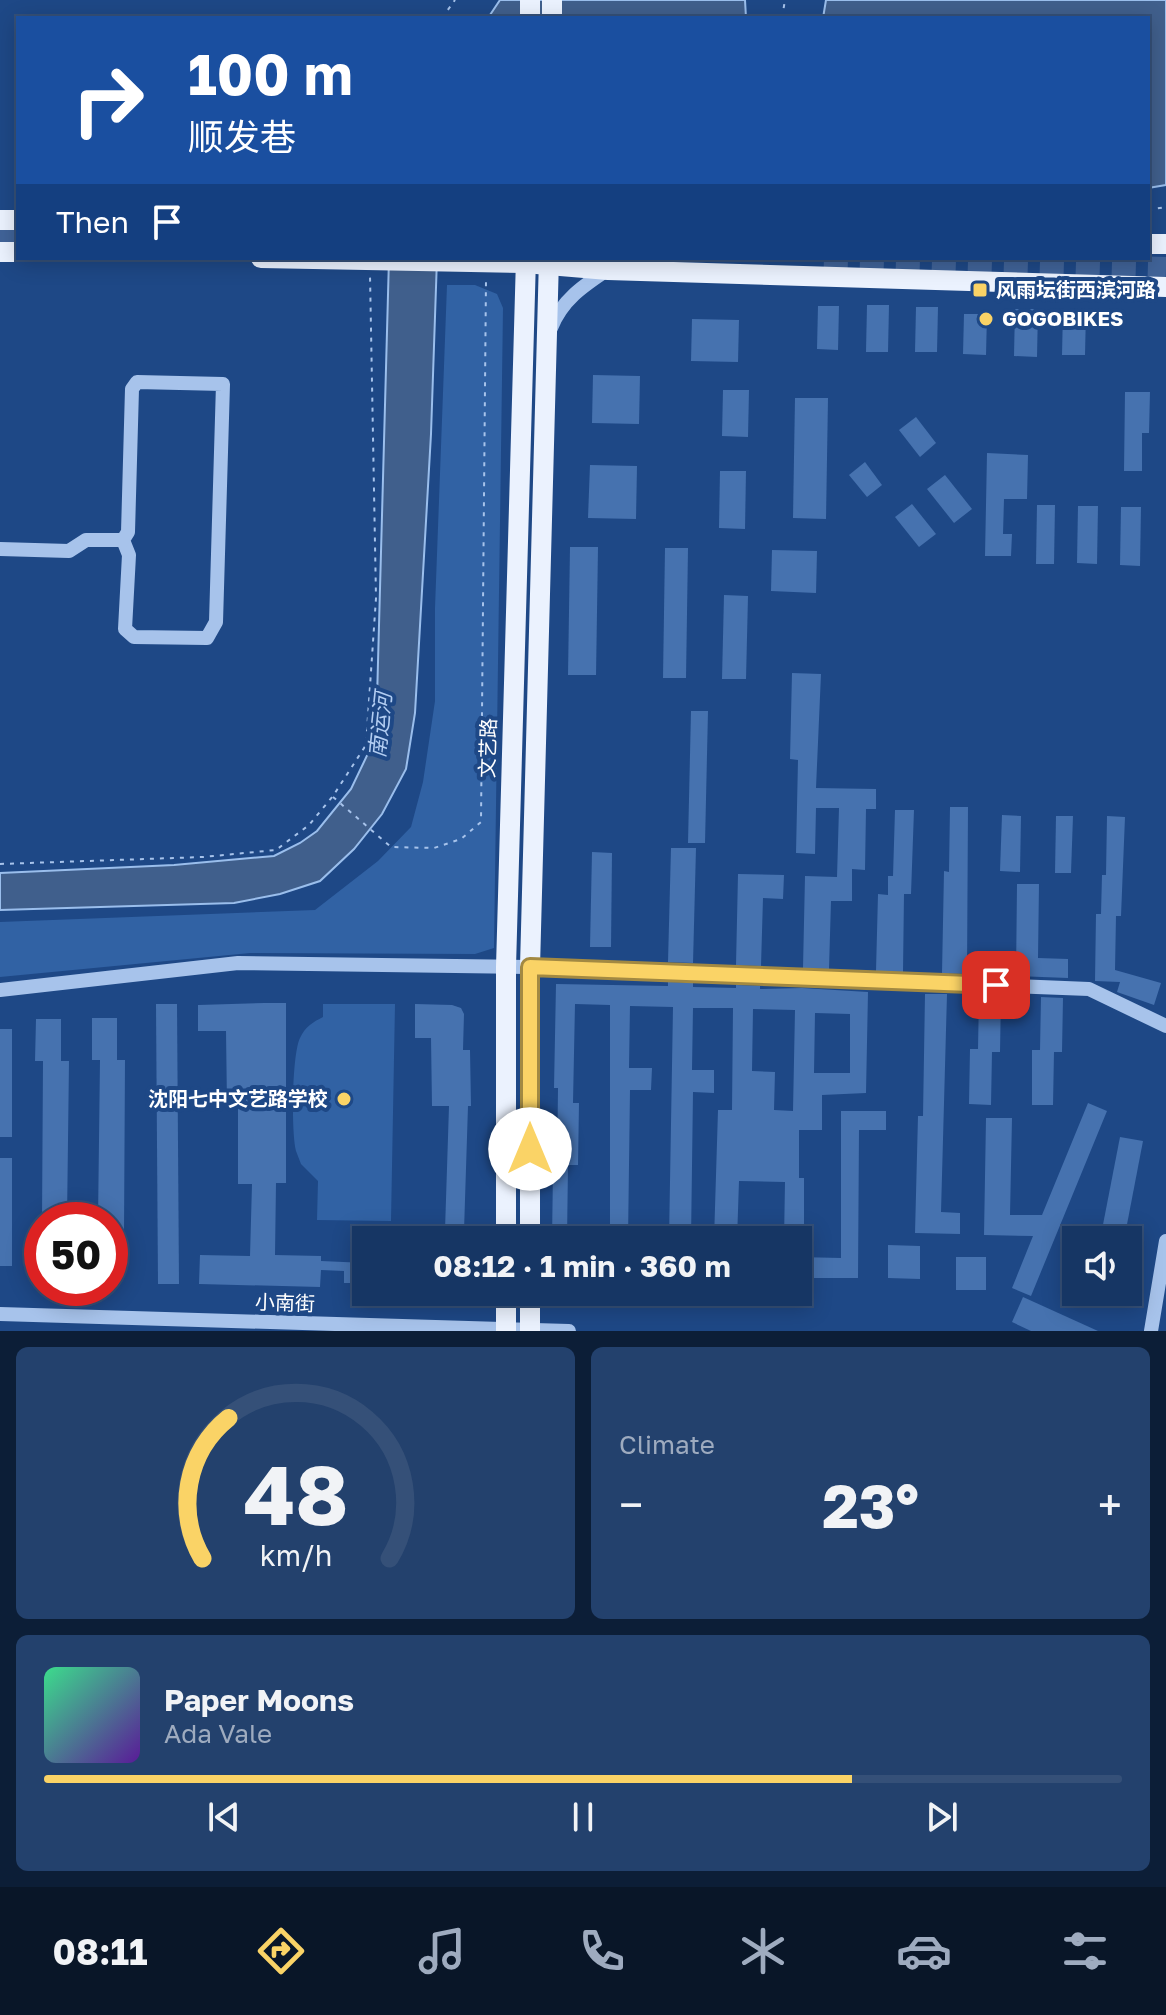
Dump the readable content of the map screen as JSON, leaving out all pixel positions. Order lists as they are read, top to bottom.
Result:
{
  "streets": {
    "main road": ["文艺路"],
    "street": ["小南街"]
  },
  "water": ["南运河"],
  "places": {
    "transit": ["风雨坛街西滨河路"],
    "other": ["GOGOBIKES", "沈阳七中文艺路学校"]
  },
  "page": {
    "turn": ["100 m", "顺发巷"],
    "then": "Then",
    "limit": "50",
    "trip": "08:12 · 1 min · 360 m",
    "tile": "Climate",
    "heat": ["−", "23°", "+"],
    "song": ["Paper Moons", "Ada Vale"],
    "tabs": "08:11",
    "gauge": ["48", "km/h"]
  }
}
